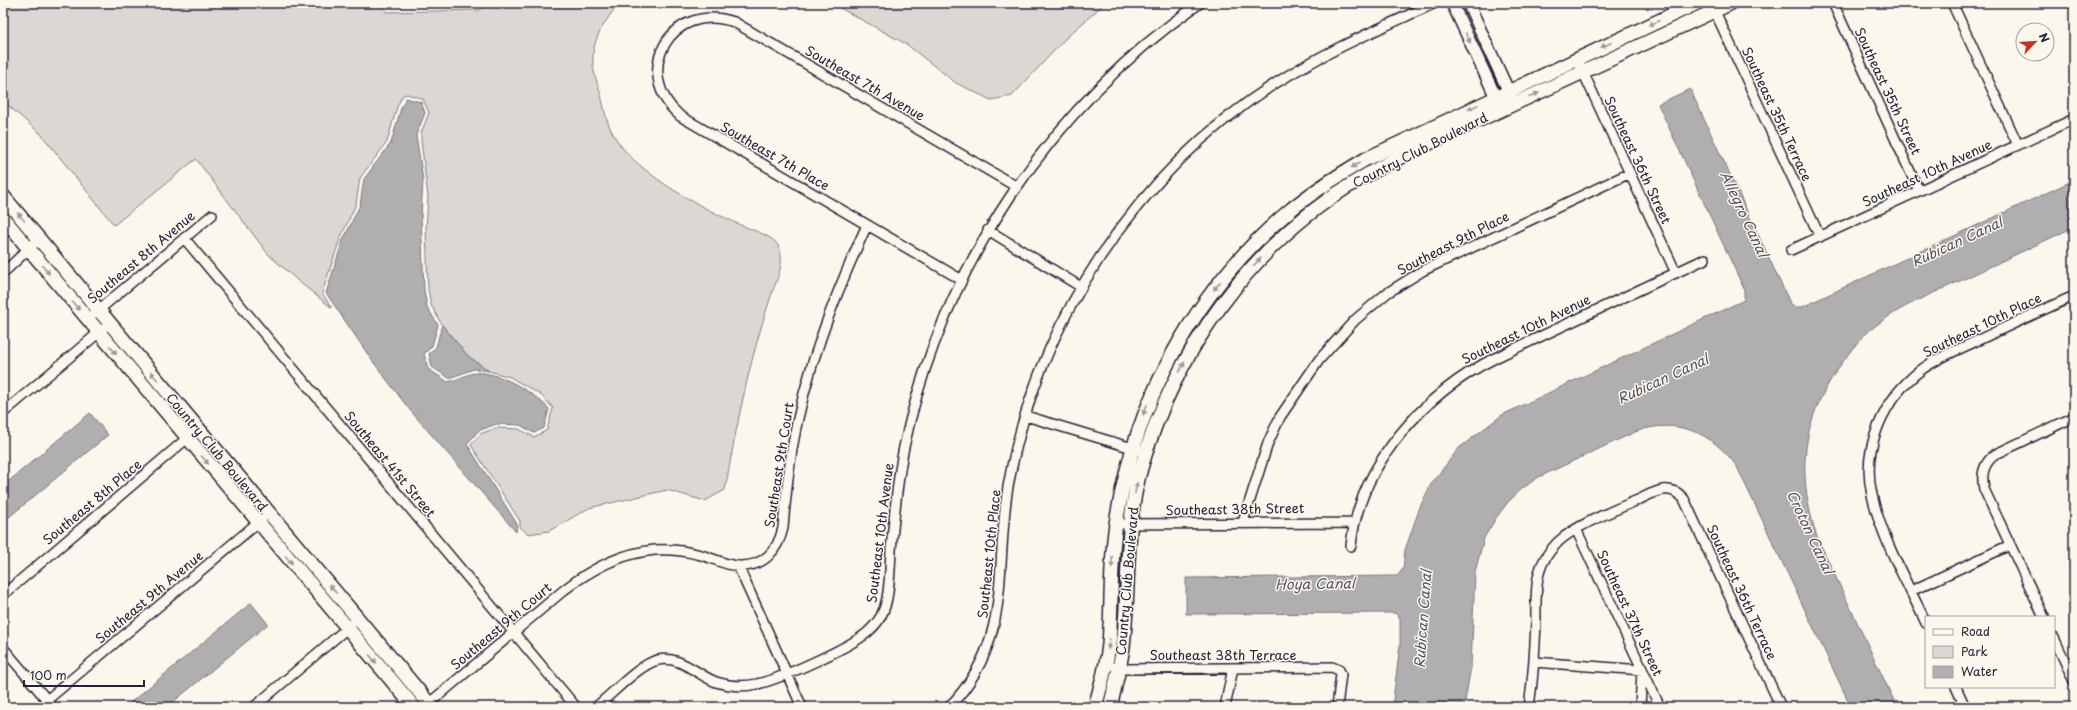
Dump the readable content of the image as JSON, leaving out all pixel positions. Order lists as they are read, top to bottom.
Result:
{
  "streets": {
    "main road": ["Country Club Boulevard"],
    "street": [
      "Southeast 7th Avenue",
      "Southeast 35th Street",
      "Southeast 35th Terrace",
      "Southeast 7th Place",
      "Southeast 36th Street",
      "Southeast 10th Avenue",
      "Southeast 9th Place",
      "Southeast 8th Avenue",
      "Southeast 10th Place",
      "Southeast 41st Street",
      "Southeast 9th Court",
      "Southeast 8th Place",
      "Southeast 38th Street",
      "Southeast 36th Terrace",
      "Southeast 9th Avenue",
      "Southeast 37th Street",
      "Southeast 38th Terrace"
    ]
  },
  "crossings": [
    ["Southeast 7th Avenue", "Southeast 7th Place"],
    ["Southeast 35th Street", "Southeast 10th Avenue"],
    ["Southeast 35th Terrace", "Country Club Boulevard"],
    ["Southeast 35th Terrace", "Southeast 10th Avenue"],
    ["Country Club Boulevard", "Southeast 36th Street"],
    ["Country Club Boulevard", "Southeast 8th Avenue"],
    ["Country Club Boulevard", "Southeast 9th Court"],
    ["Country Club Boulevard", "Southeast 8th Place"],
    ["Country Club Boulevard", "Southeast 38th Street"],
    ["Country Club Boulevard", "Southeast 9th Avenue"],
    ["Country Club Boulevard", "Southeast 38th Terrace"],
    ["Southeast 7th Place", "Southeast 10th Avenue"],
    ["Southeast 7th Place", "Southeast 9th Court"],
    ["Southeast 36th Street", "Southeast 10th Avenue"],
    ["Southeast 36th Street", "Southeast 9th Place"],
    ["Southeast 10th Avenue", "Southeast 38th Street"],
    ["Southeast 9th Place", "Southeast 38th Street"],
    ["Southeast 8th Avenue", "Southeast 41st Street"],
    ["Southeast 41st Street", "Southeast 9th Court"],
    ["Southeast 36th Terrace", "Southeast 37th Street"]
  ],
  "water": [
    "Allegro Canal",
    "Rubican Canal",
    "Croton Canal",
    "Hoya Canal"
  ],
  "legend": ["Road", "Park", "Water"],
  "scale_bar": "100 m",
  "north": "top right"
}
